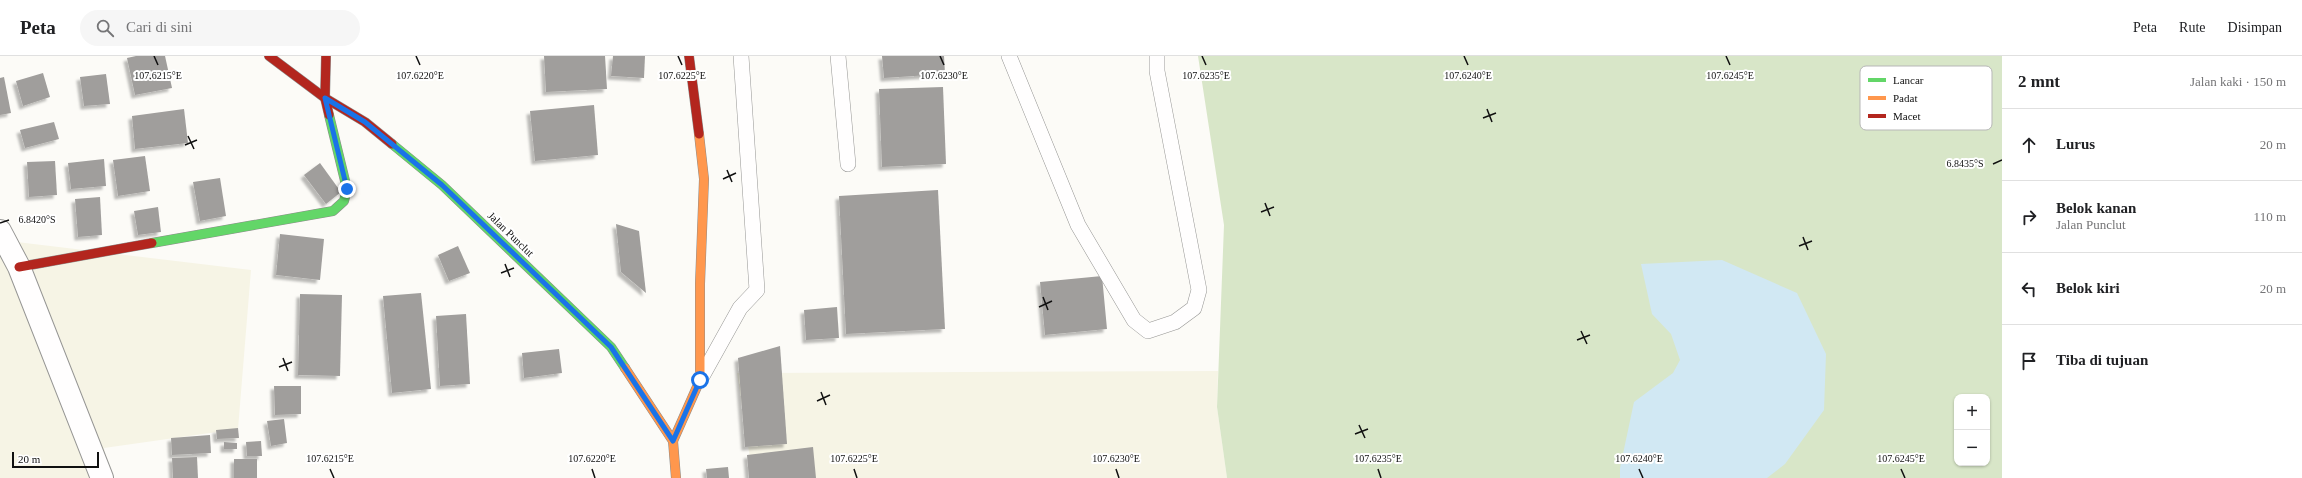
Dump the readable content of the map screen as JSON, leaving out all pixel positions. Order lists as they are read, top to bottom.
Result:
{
  "streets": {
    "street": ["Jalan Punclut"]
  },
  "legend": ["Lancar", "Padat", "Macet"],
  "scale_bar": "20 m",
  "page": {
    "header": "Peta",
    "search": "Cari di sini",
    "nav": ["Peta", "Rute", "Disimpan"],
    "heading": ["2 mnt", "Jalan kaki · 150 m"],
    "list": [
      ["Lurus", "20 m"],
      ["Belok kanan", "Jalan Punclut", "110 m"],
      ["Belok kiri", "20 m"],
      "Tiba di tujuan"
    ],
    "map_buttons": ["+", "−"],
    "scale": "20 m"
  },
  "coordinates": [
    "107.6215°E",
    "107.6220°E",
    "107.6225°E",
    "107.6230°E",
    "107.6235°E",
    "107.6240°E",
    "107.6245°E",
    "6.8435°S",
    "6.8420°S"
  ]
}
